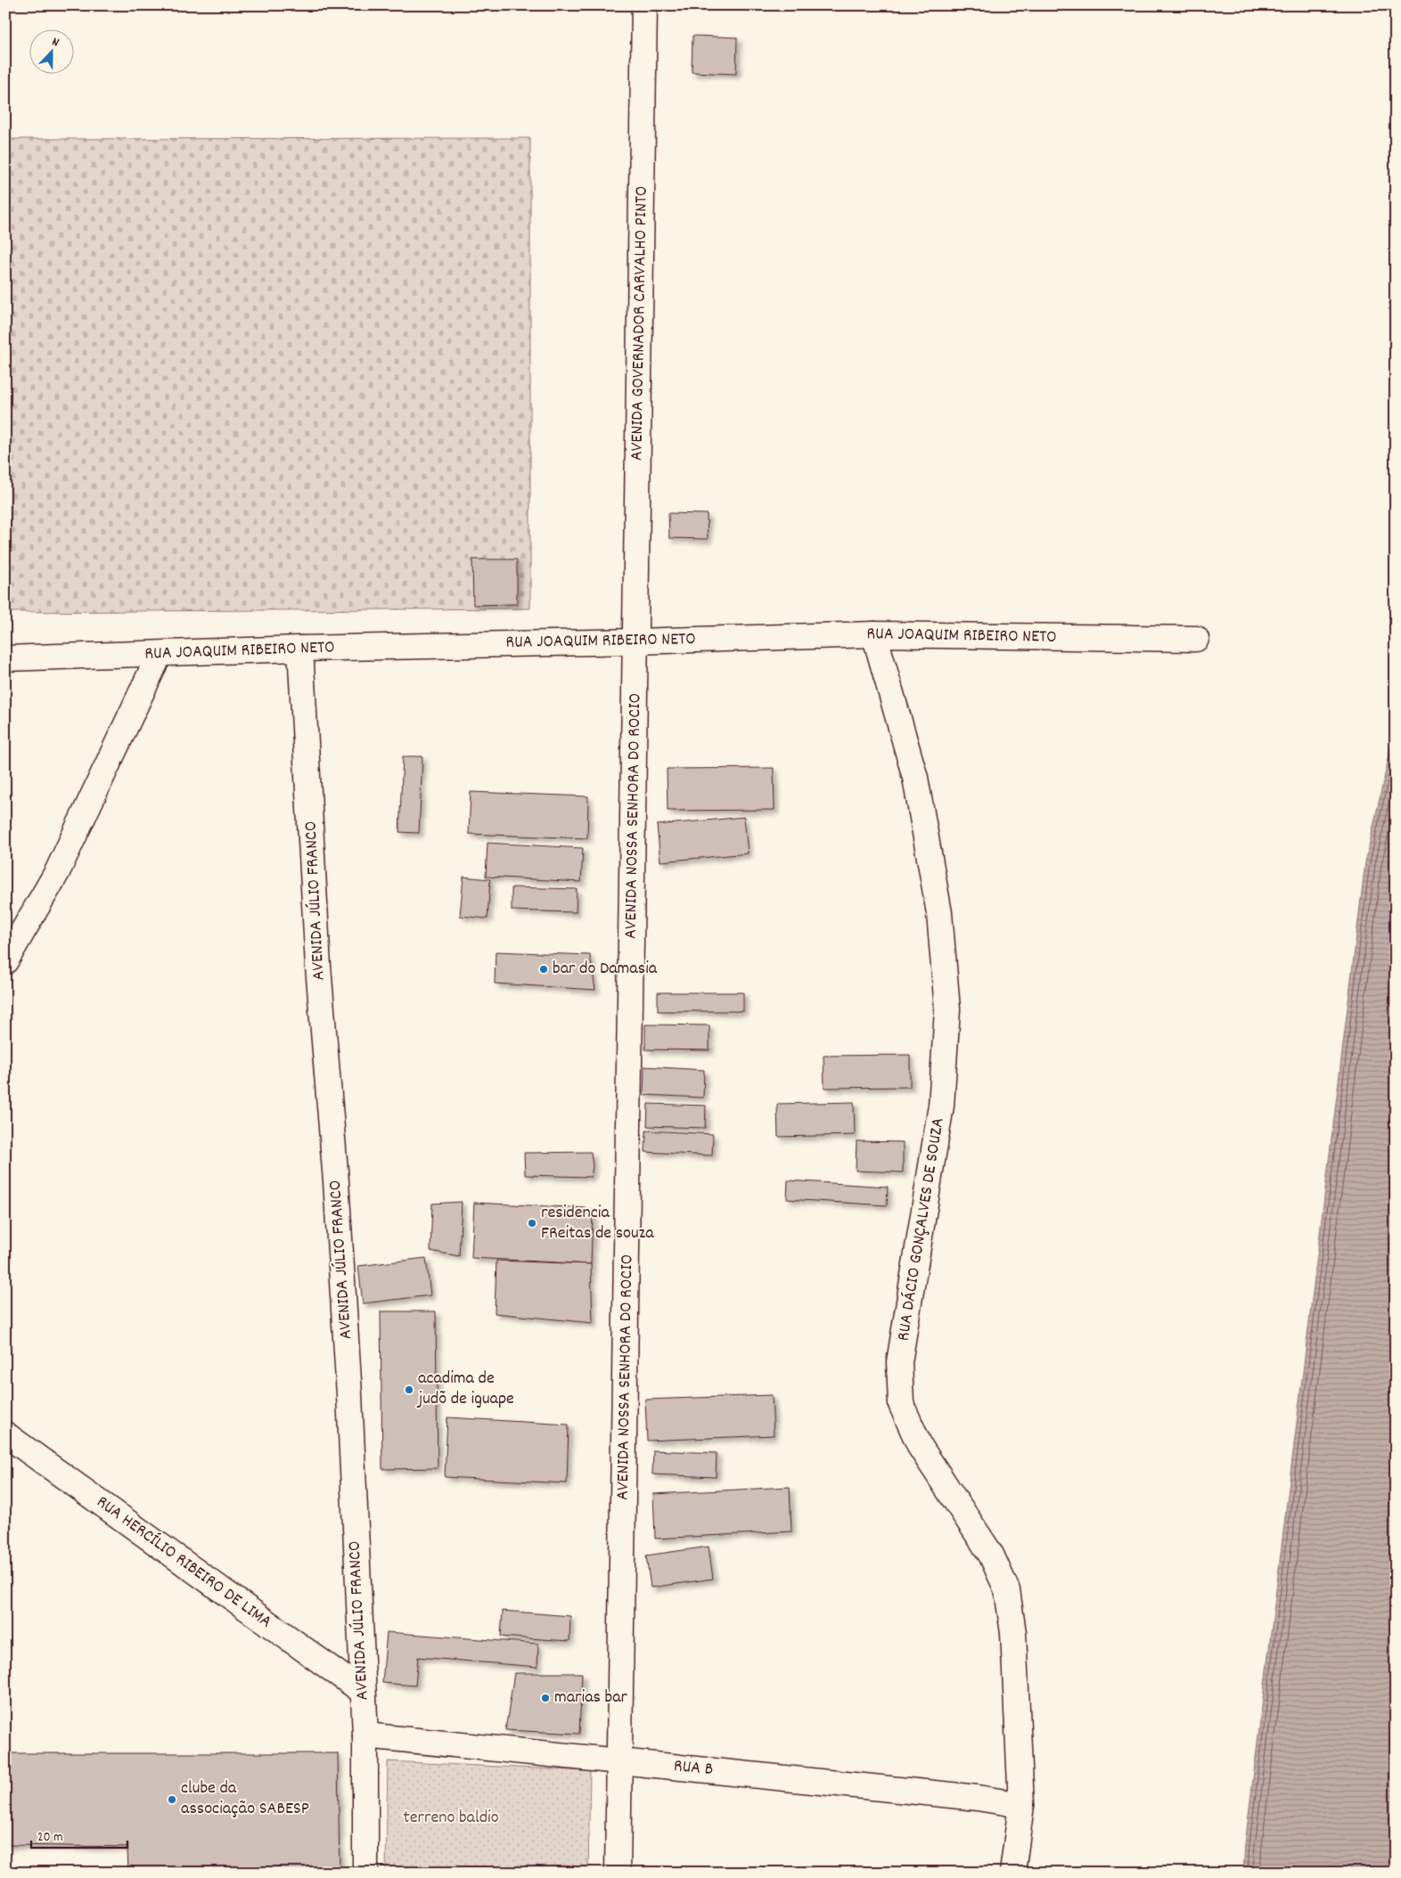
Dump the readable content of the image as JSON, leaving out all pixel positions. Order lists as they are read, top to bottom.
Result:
{
  "streets": {
    "street": [
      "AVENIDA GOVERNADOR CARVALHO PINTO",
      "RUA JOAQUIM RIBEIRO NETO",
      "AVENIDA NOSSA SENHORA DO ROCIO",
      "AVENIDA JÚLIO FRANCO",
      "RUA DÁCIO GONÇALVES DE SOUZA",
      "RUA HERCÍLIO RIBEIRO DE LIMA",
      "RUA B"
    ]
  },
  "crossings": [
    ["AVENIDA GOVERNADOR CARVALHO PINTO", "RUA JOAQUIM RIBEIRO NETO"],
    ["AVENIDA GOVERNADOR CARVALHO PINTO", "AVENIDA NOSSA SENHORA DO ROCIO"],
    ["RUA JOAQUIM RIBEIRO NETO", "AVENIDA NOSSA SENHORA DO ROCIO"],
    ["RUA JOAQUIM RIBEIRO NETO", "AVENIDA JÚLIO FRANCO"],
    ["RUA JOAQUIM RIBEIRO NETO", "RUA DÁCIO GONÇALVES DE SOUZA"],
    ["AVENIDA NOSSA SENHORA DO ROCIO", "RUA B"],
    ["AVENIDA JÚLIO FRANCO", "RUA HERCÍLIO RIBEIRO DE LIMA"],
    ["AVENIDA JÚLIO FRANCO", "RUA B"],
    ["RUA DÁCIO GONÇALVES DE SOUZA", "RUA B"]
  ],
  "parks": ["terreno baldio"],
  "places": [
    "bar do Damasia",
    "residencia FReitas de souza",
    "acadima de judõ de iguape",
    "marias bar",
    "clube da associação SABESP"
  ],
  "scale_bar": "20 m",
  "north": "top"
}
